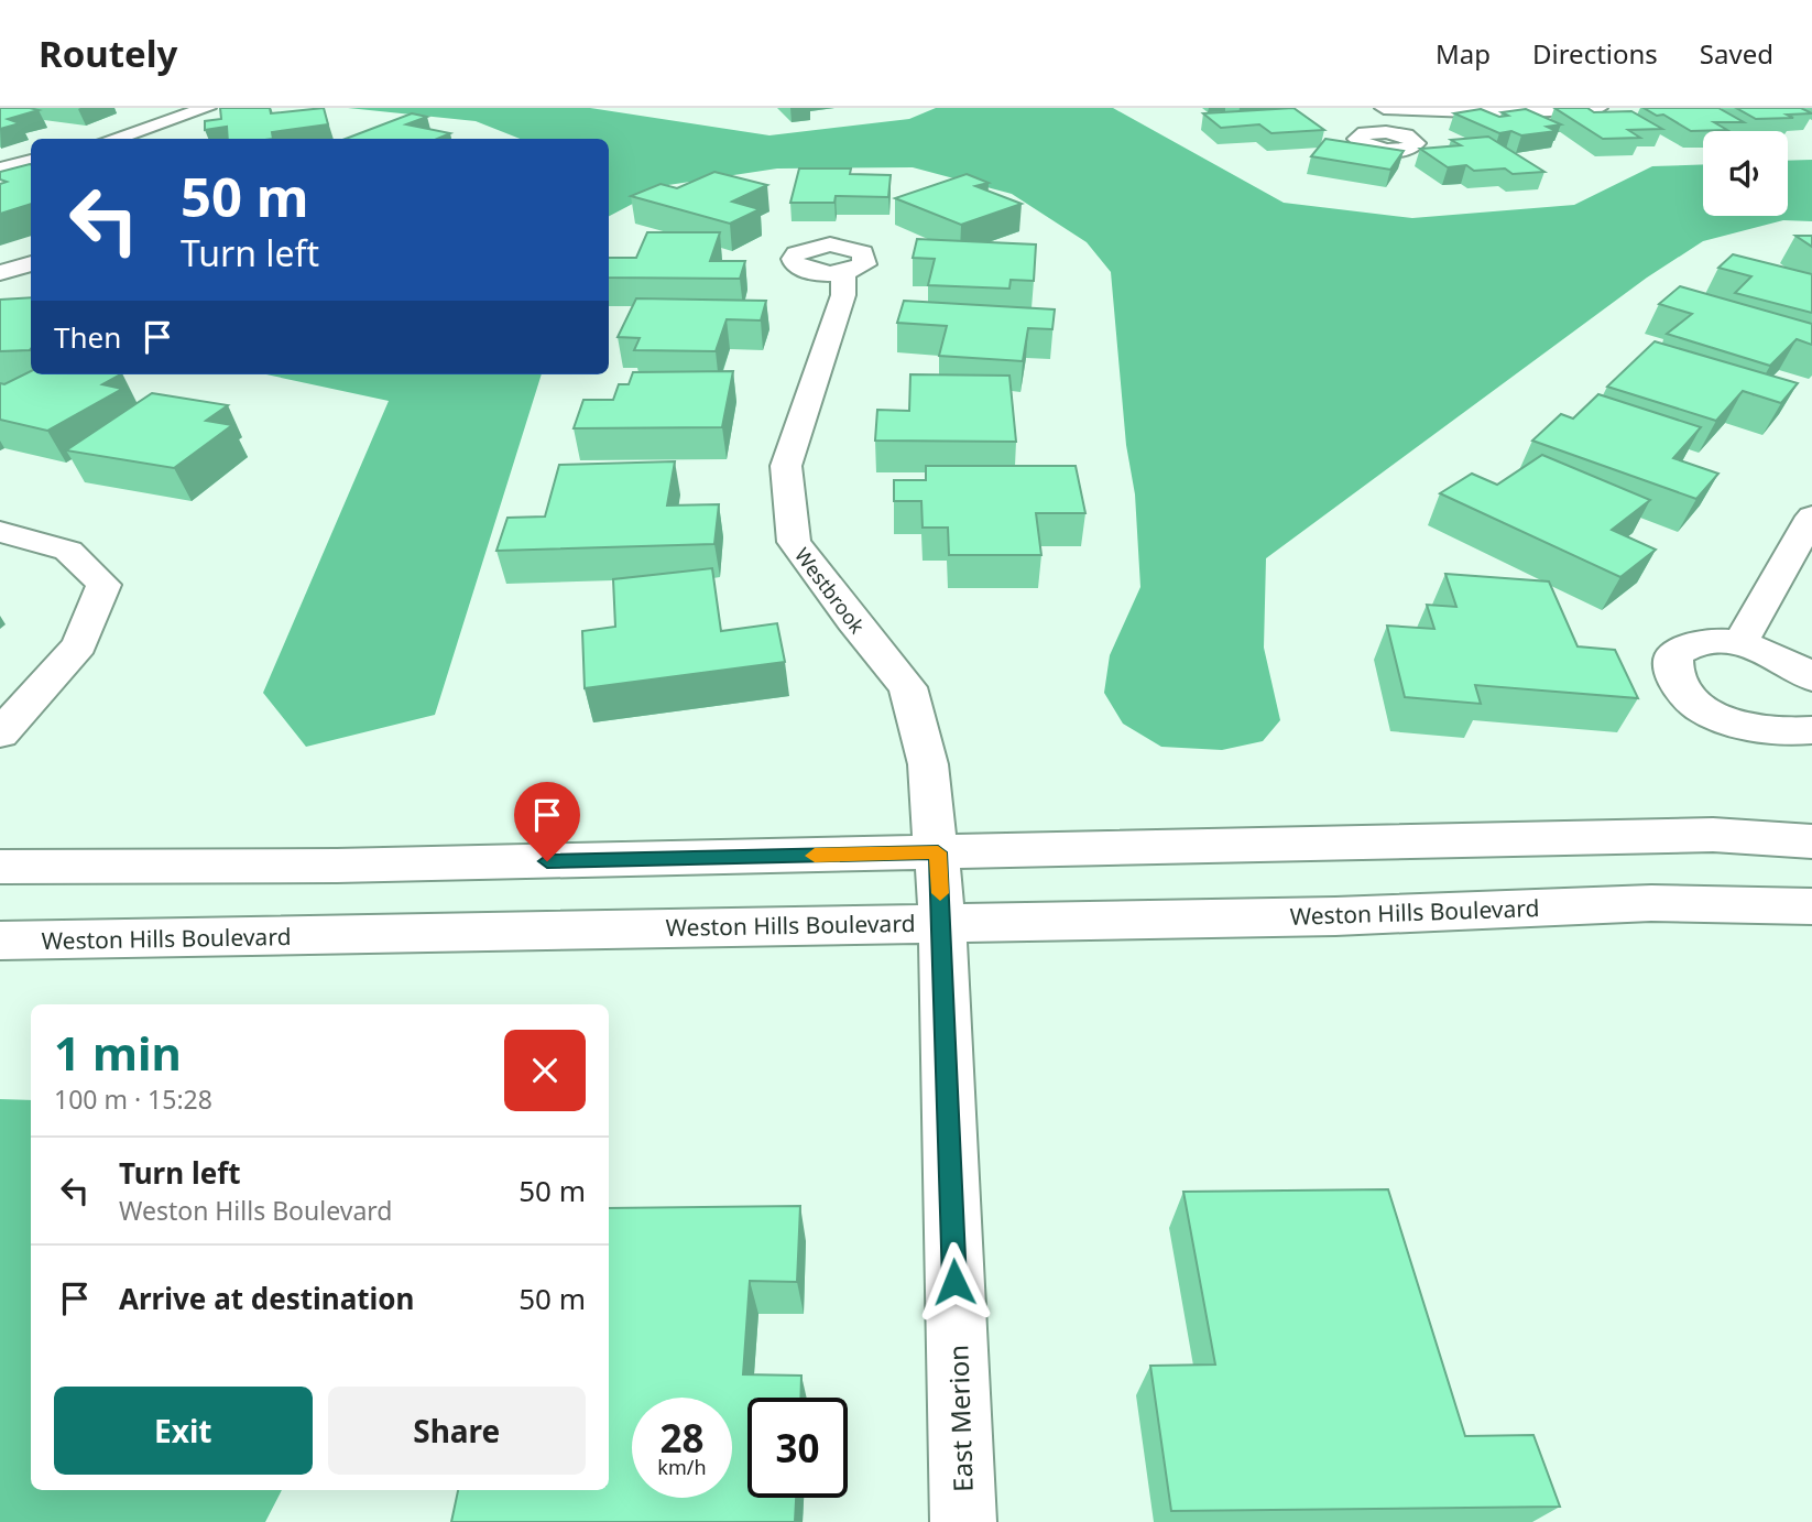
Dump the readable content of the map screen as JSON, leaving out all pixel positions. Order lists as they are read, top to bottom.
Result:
{
  "streets": {
    "street": ["Westbrook", "Weston Hills Boulevard", "East Merion"]
  },
  "crossings": [
    ["Westbrook", "East Merion"],
    ["Weston Hills Boulevard", "East Merion"]
  ],
  "page": {
    "header": "Routely",
    "nav": ["Map", "Directions", "Saved"],
    "turn": ["50 m", "Turn left"],
    "then": "Then",
    "heading": ["1 min", "100 m · 15:28"],
    "list": [
      {
        "name": "Turn left",
        "note": "Weston Hills Boulevard",
        "value": "50 m"
      },
      {
        "name": "Arrive at destination",
        "value": "50 m"
      }
    ],
    "buttons": ["Exit", "Share"],
    "speed": "28 km/h",
    "limit": "30"
  }
}
